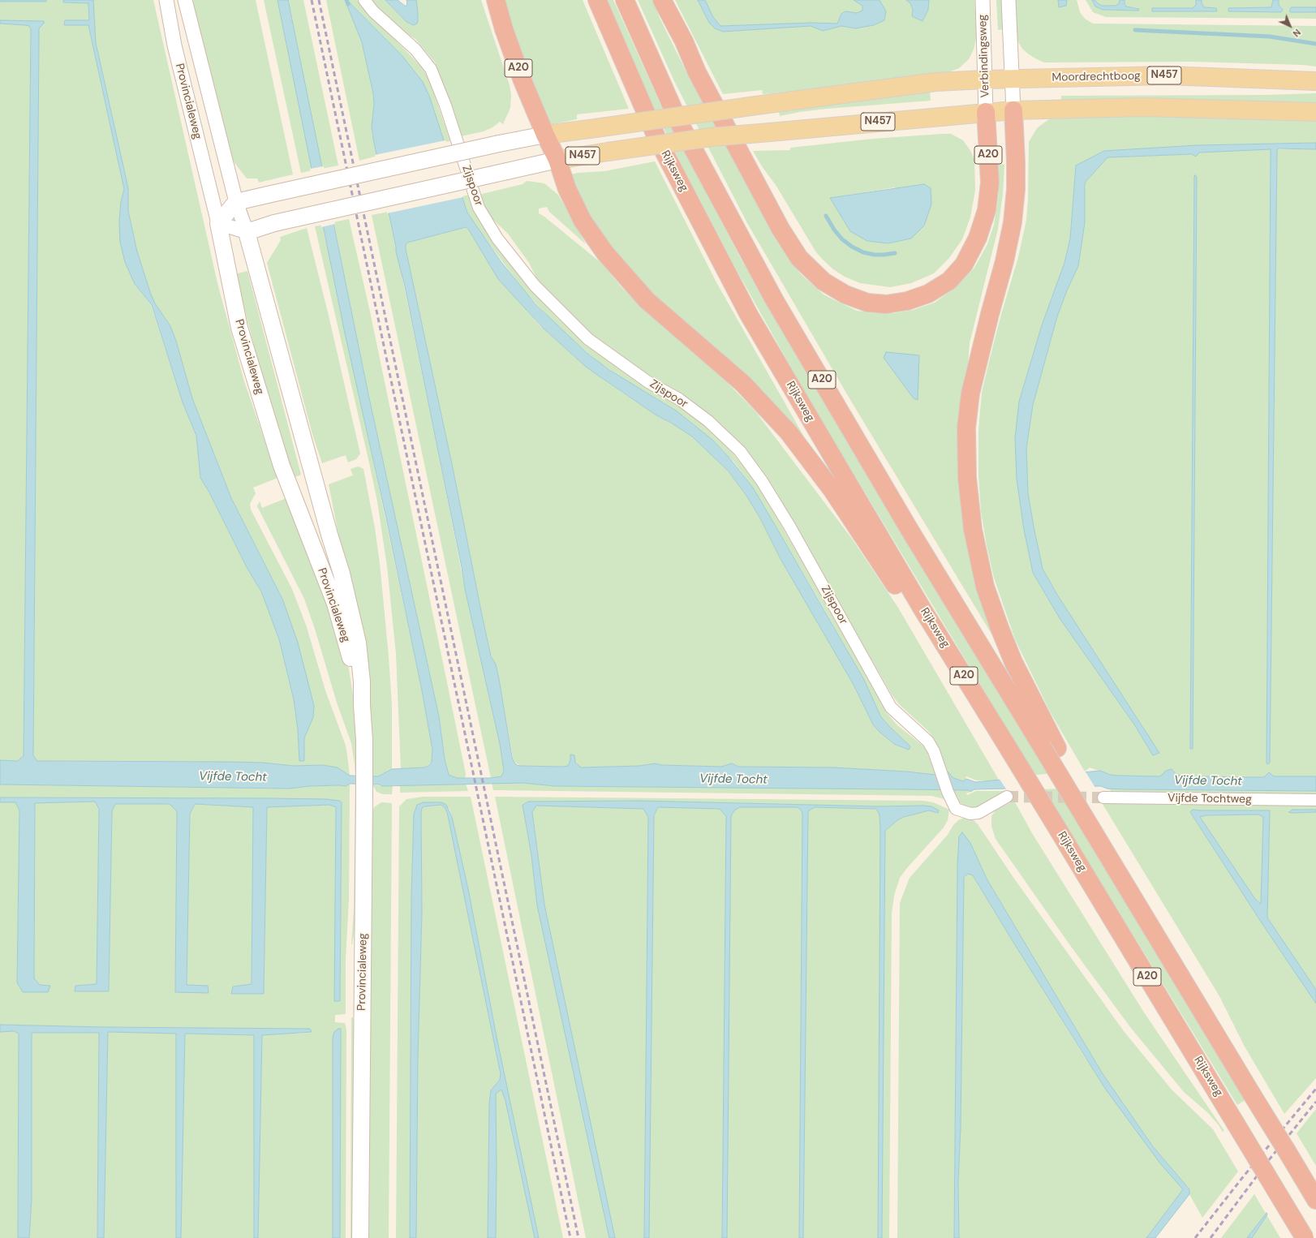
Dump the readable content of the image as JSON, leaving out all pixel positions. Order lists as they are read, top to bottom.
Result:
{
  "streets": {
    "highway": ["A20", "Rijksweg"],
    "main road": ["N457", "Moordrechtboog", "Provincialeweg"],
    "street": ["Verbindingsweg", "Zijspoor", "Vijfde Tochtweg"]
  },
  "crossings": [
    ["Verbindingsweg", "A20"],
    ["Verbindingsweg", "N457"],
    ["A20", "N457"],
    ["A20", "Rijksweg"],
    ["N457", "Moordrechtboog"],
    ["N457", "Provincialeweg"]
  ],
  "water": ["Vijfde Tocht"],
  "north": "bottom right"
}
